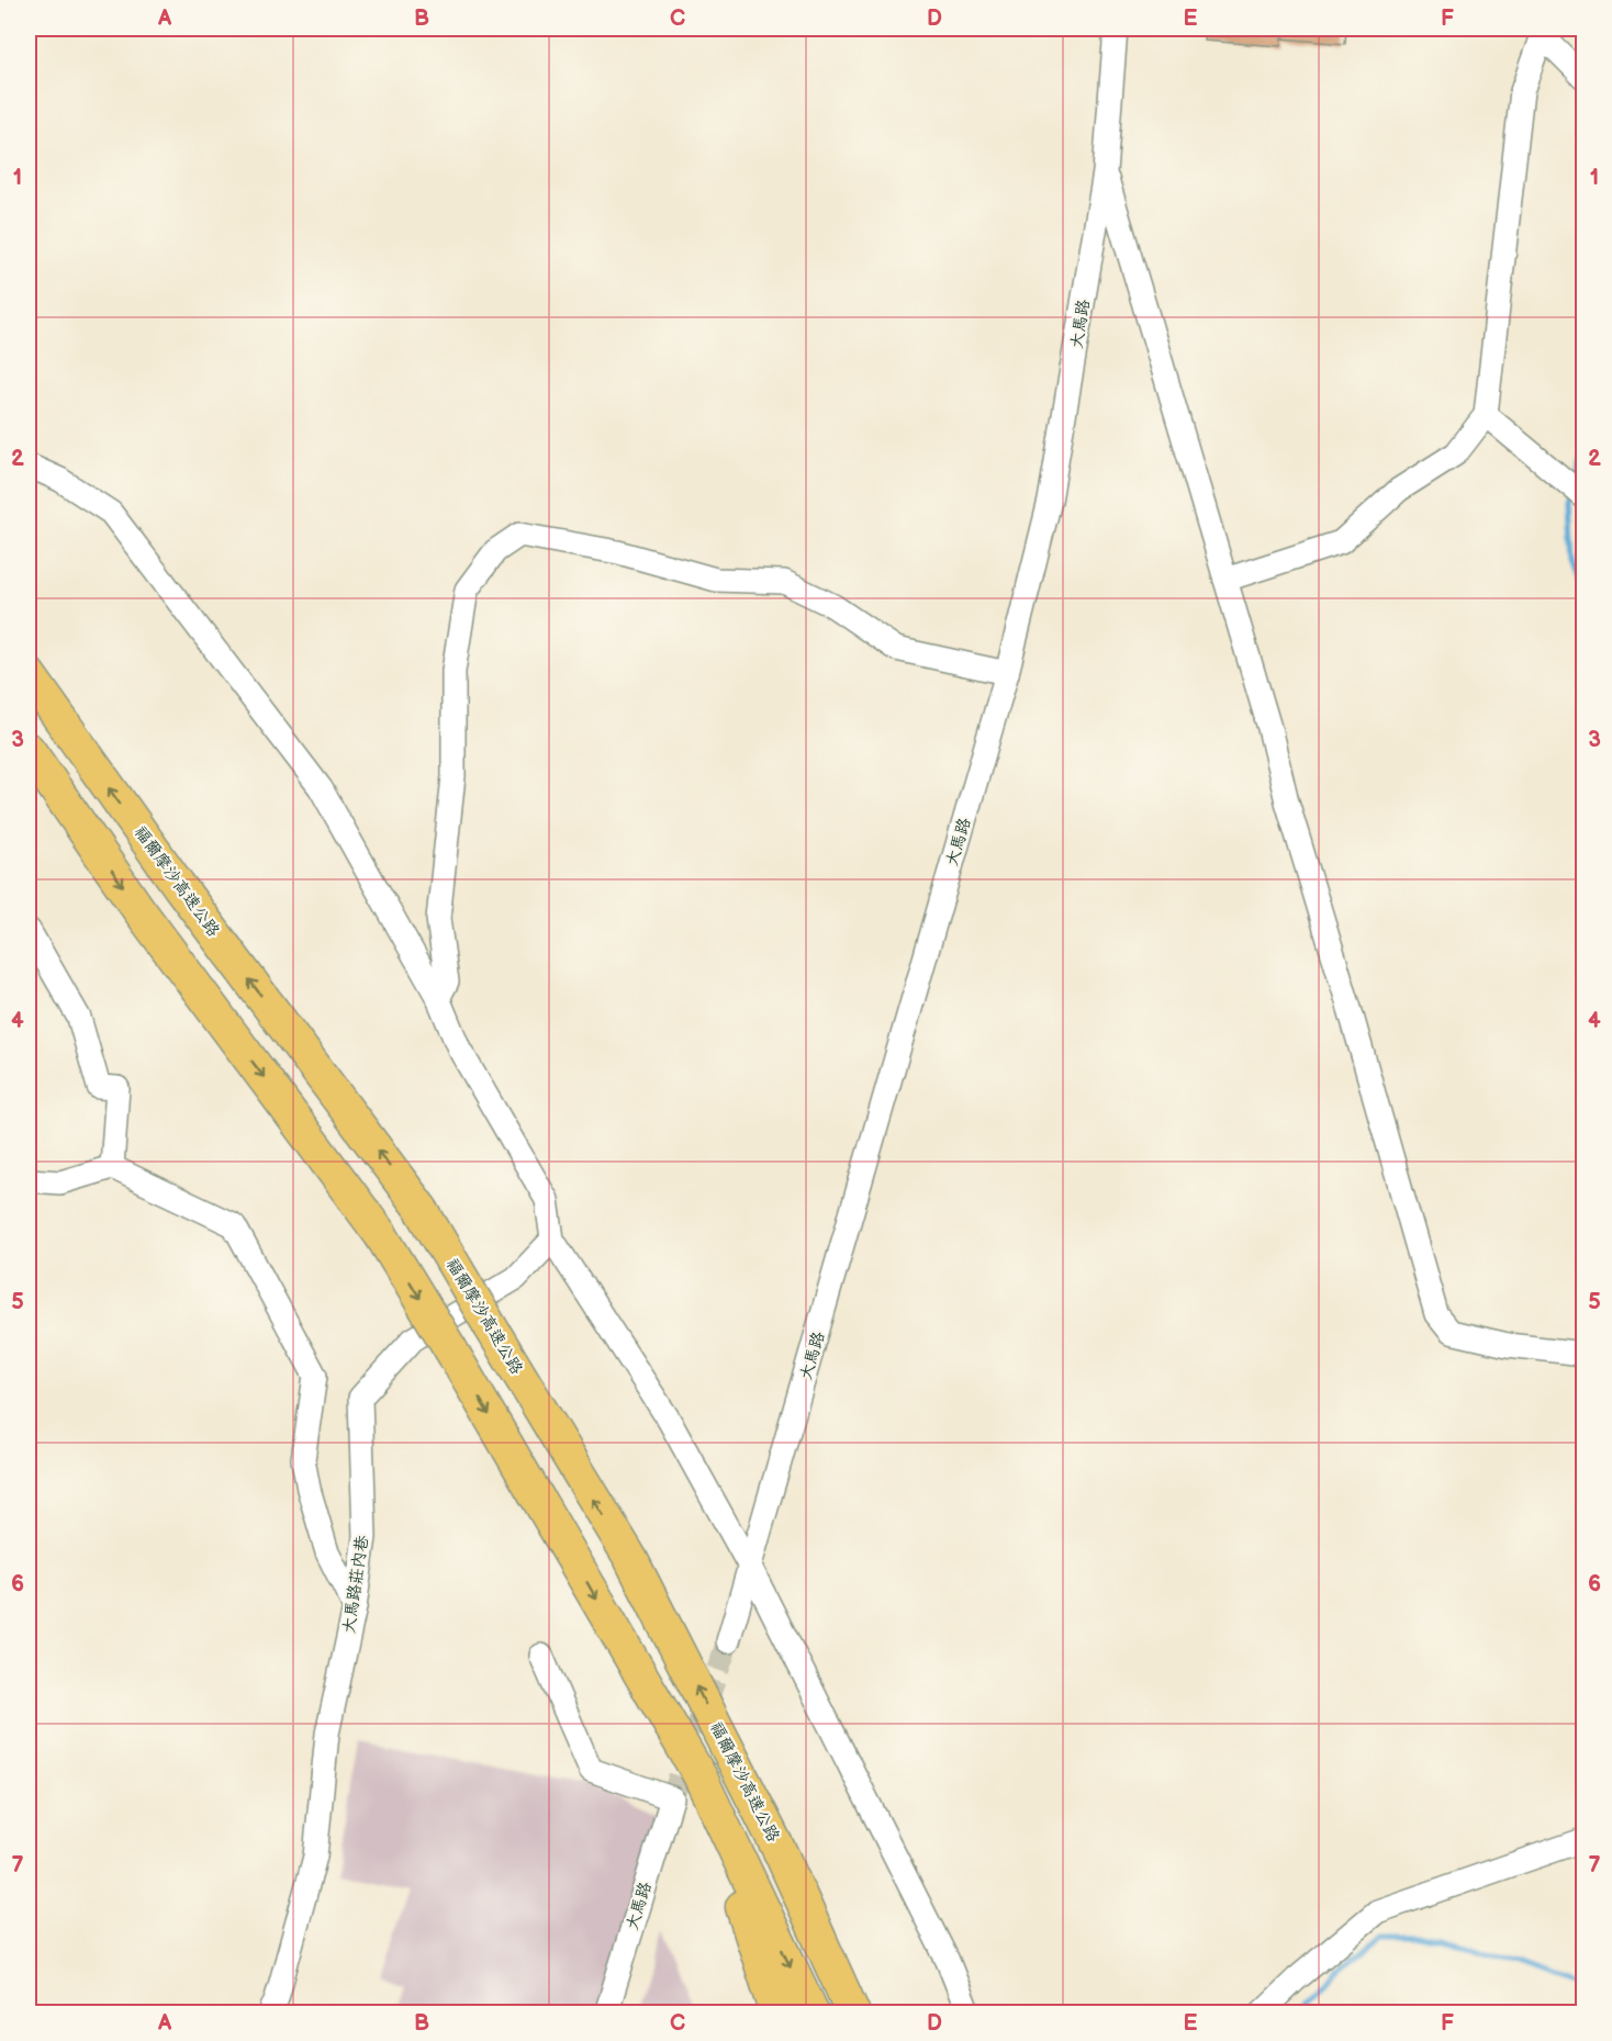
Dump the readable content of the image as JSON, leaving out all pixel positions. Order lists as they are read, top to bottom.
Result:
{
  "streets": {
    "highway": ["福爾摩沙高速公路"],
    "street": ["大馬路", "大馬路莊內巷"]
  },
  "grid": {
    "columns": [
      "A",
      "B",
      "C",
      "D",
      "E",
      "F"
    ],
    "rows": [
      "1",
      "2",
      "3",
      "4",
      "5",
      "6",
      "7"
    ]
  }
}
